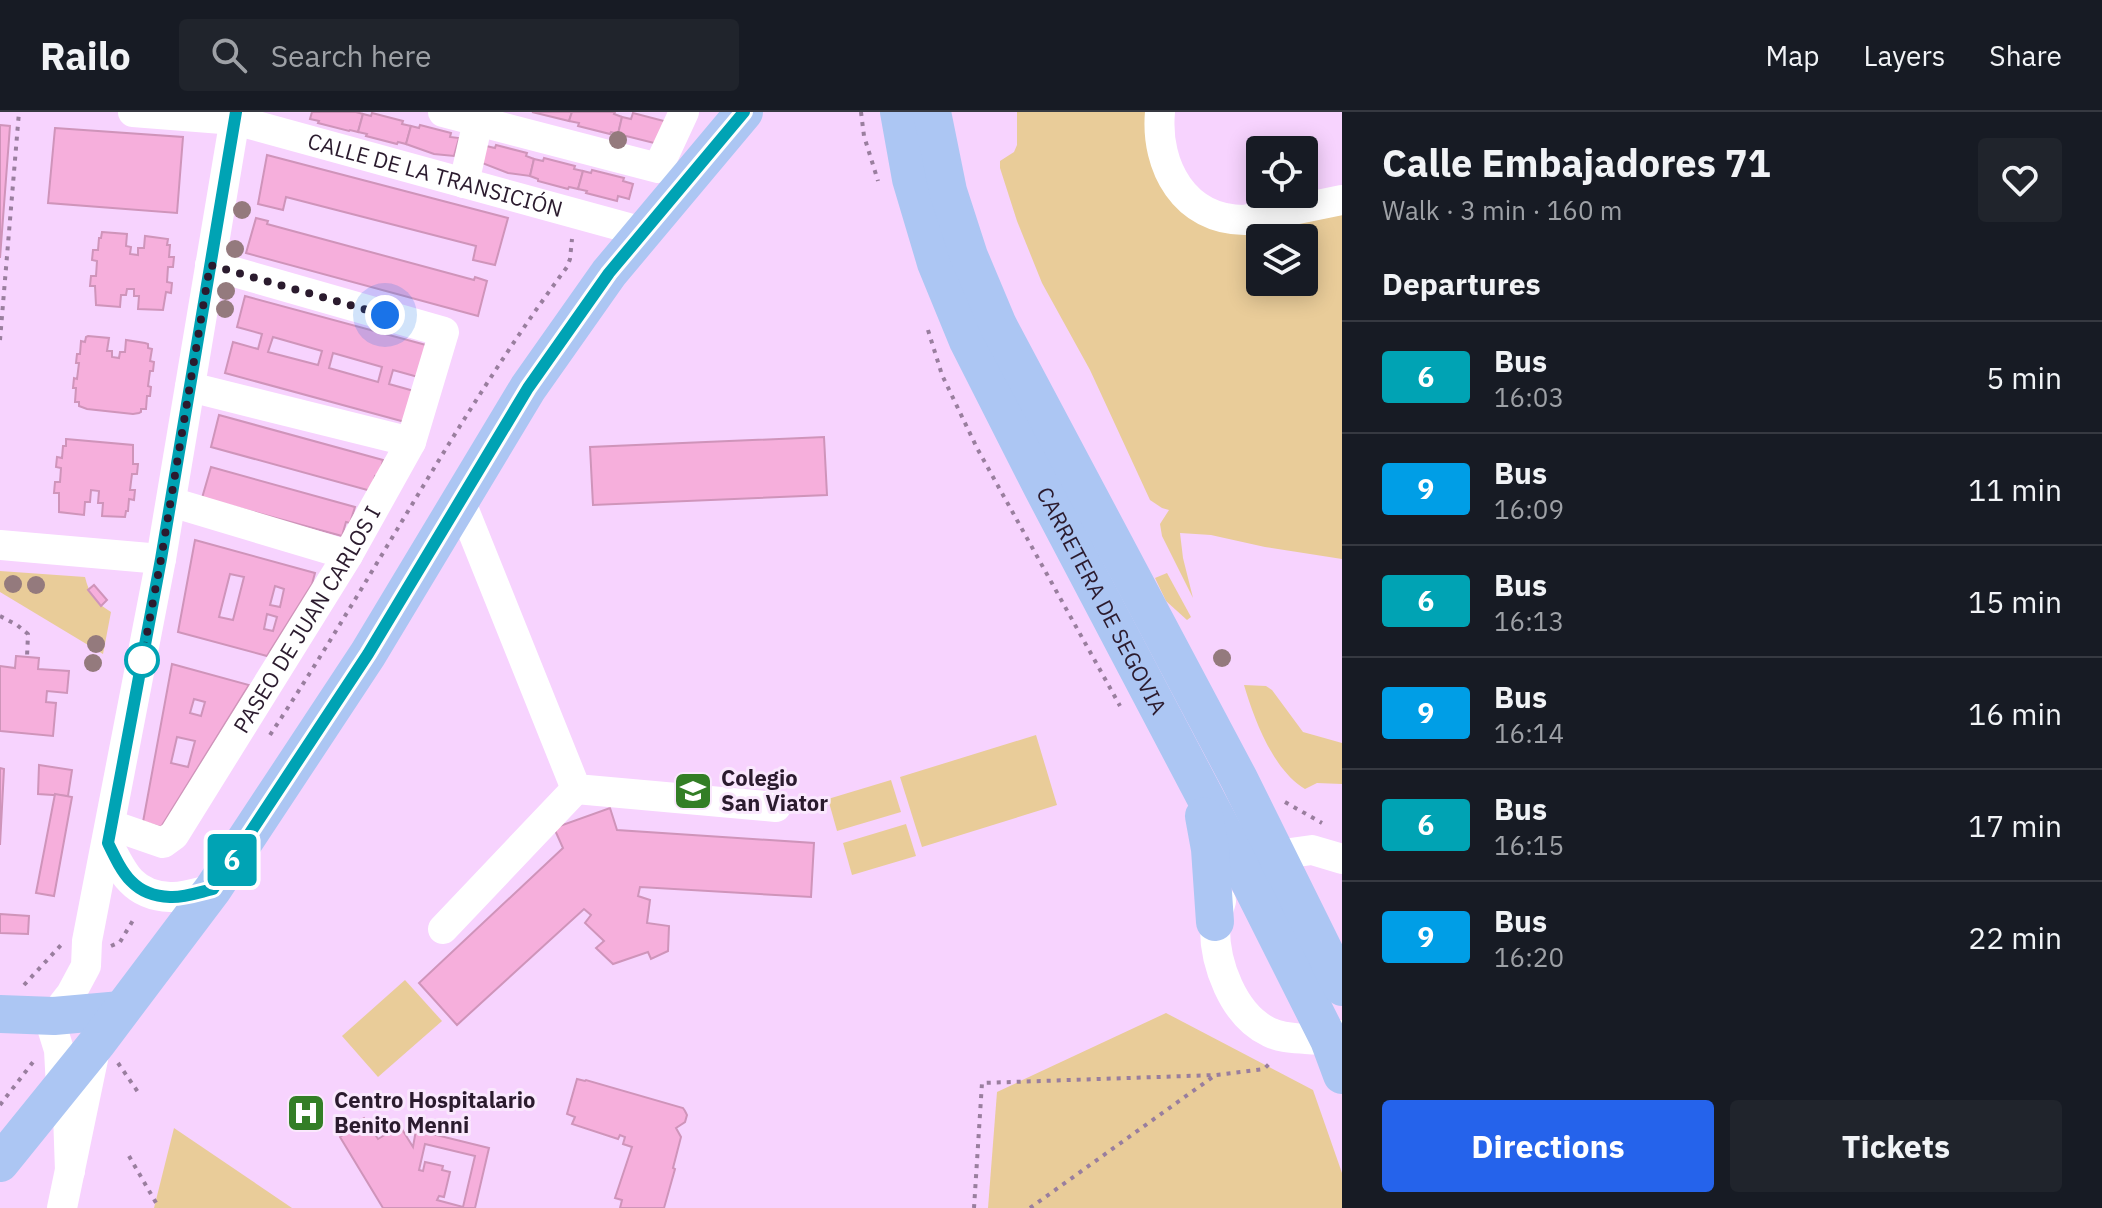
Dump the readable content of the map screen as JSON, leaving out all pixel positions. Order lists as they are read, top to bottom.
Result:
{
  "streets": {
    "main road": ["CARRETERA DE SEGOVIA"],
    "street": ["CALLE DE LA TRANSICIÓN", "PASEO DE JUAN CARLOS I"]
  },
  "places": {
    "school or university": ["Colegio San Viator"],
    "hospital": ["Centro Hospitalario Benito Menni"]
  },
  "lines": ["bus line 6"],
  "page": {
    "header": "Railo",
    "search": "Search here",
    "nav": ["Map", "Layers", "Share"],
    "on_map": "6",
    "heading": [
      ["Calle Embajadores 71", "Walk · 3 min · 160 m"],
      "Departures"
    ],
    "list": [
      {
        "mark": "6",
        "name": "Bus",
        "note": "16:03",
        "value": "5 min"
      },
      {
        "mark": "9",
        "name": "Bus",
        "note": "16:09",
        "value": "11 min"
      },
      {
        "mark": "6",
        "name": "Bus",
        "note": "16:13",
        "value": "15 min"
      },
      {
        "mark": "9",
        "name": "Bus",
        "note": "16:14",
        "value": "16 min"
      },
      {
        "mark": "6",
        "name": "Bus",
        "note": "16:15",
        "value": "17 min"
      },
      {
        "mark": "9",
        "name": "Bus",
        "note": "16:20",
        "value": "22 min"
      }
    ],
    "buttons": ["Directions", "Tickets"]
  }
}
